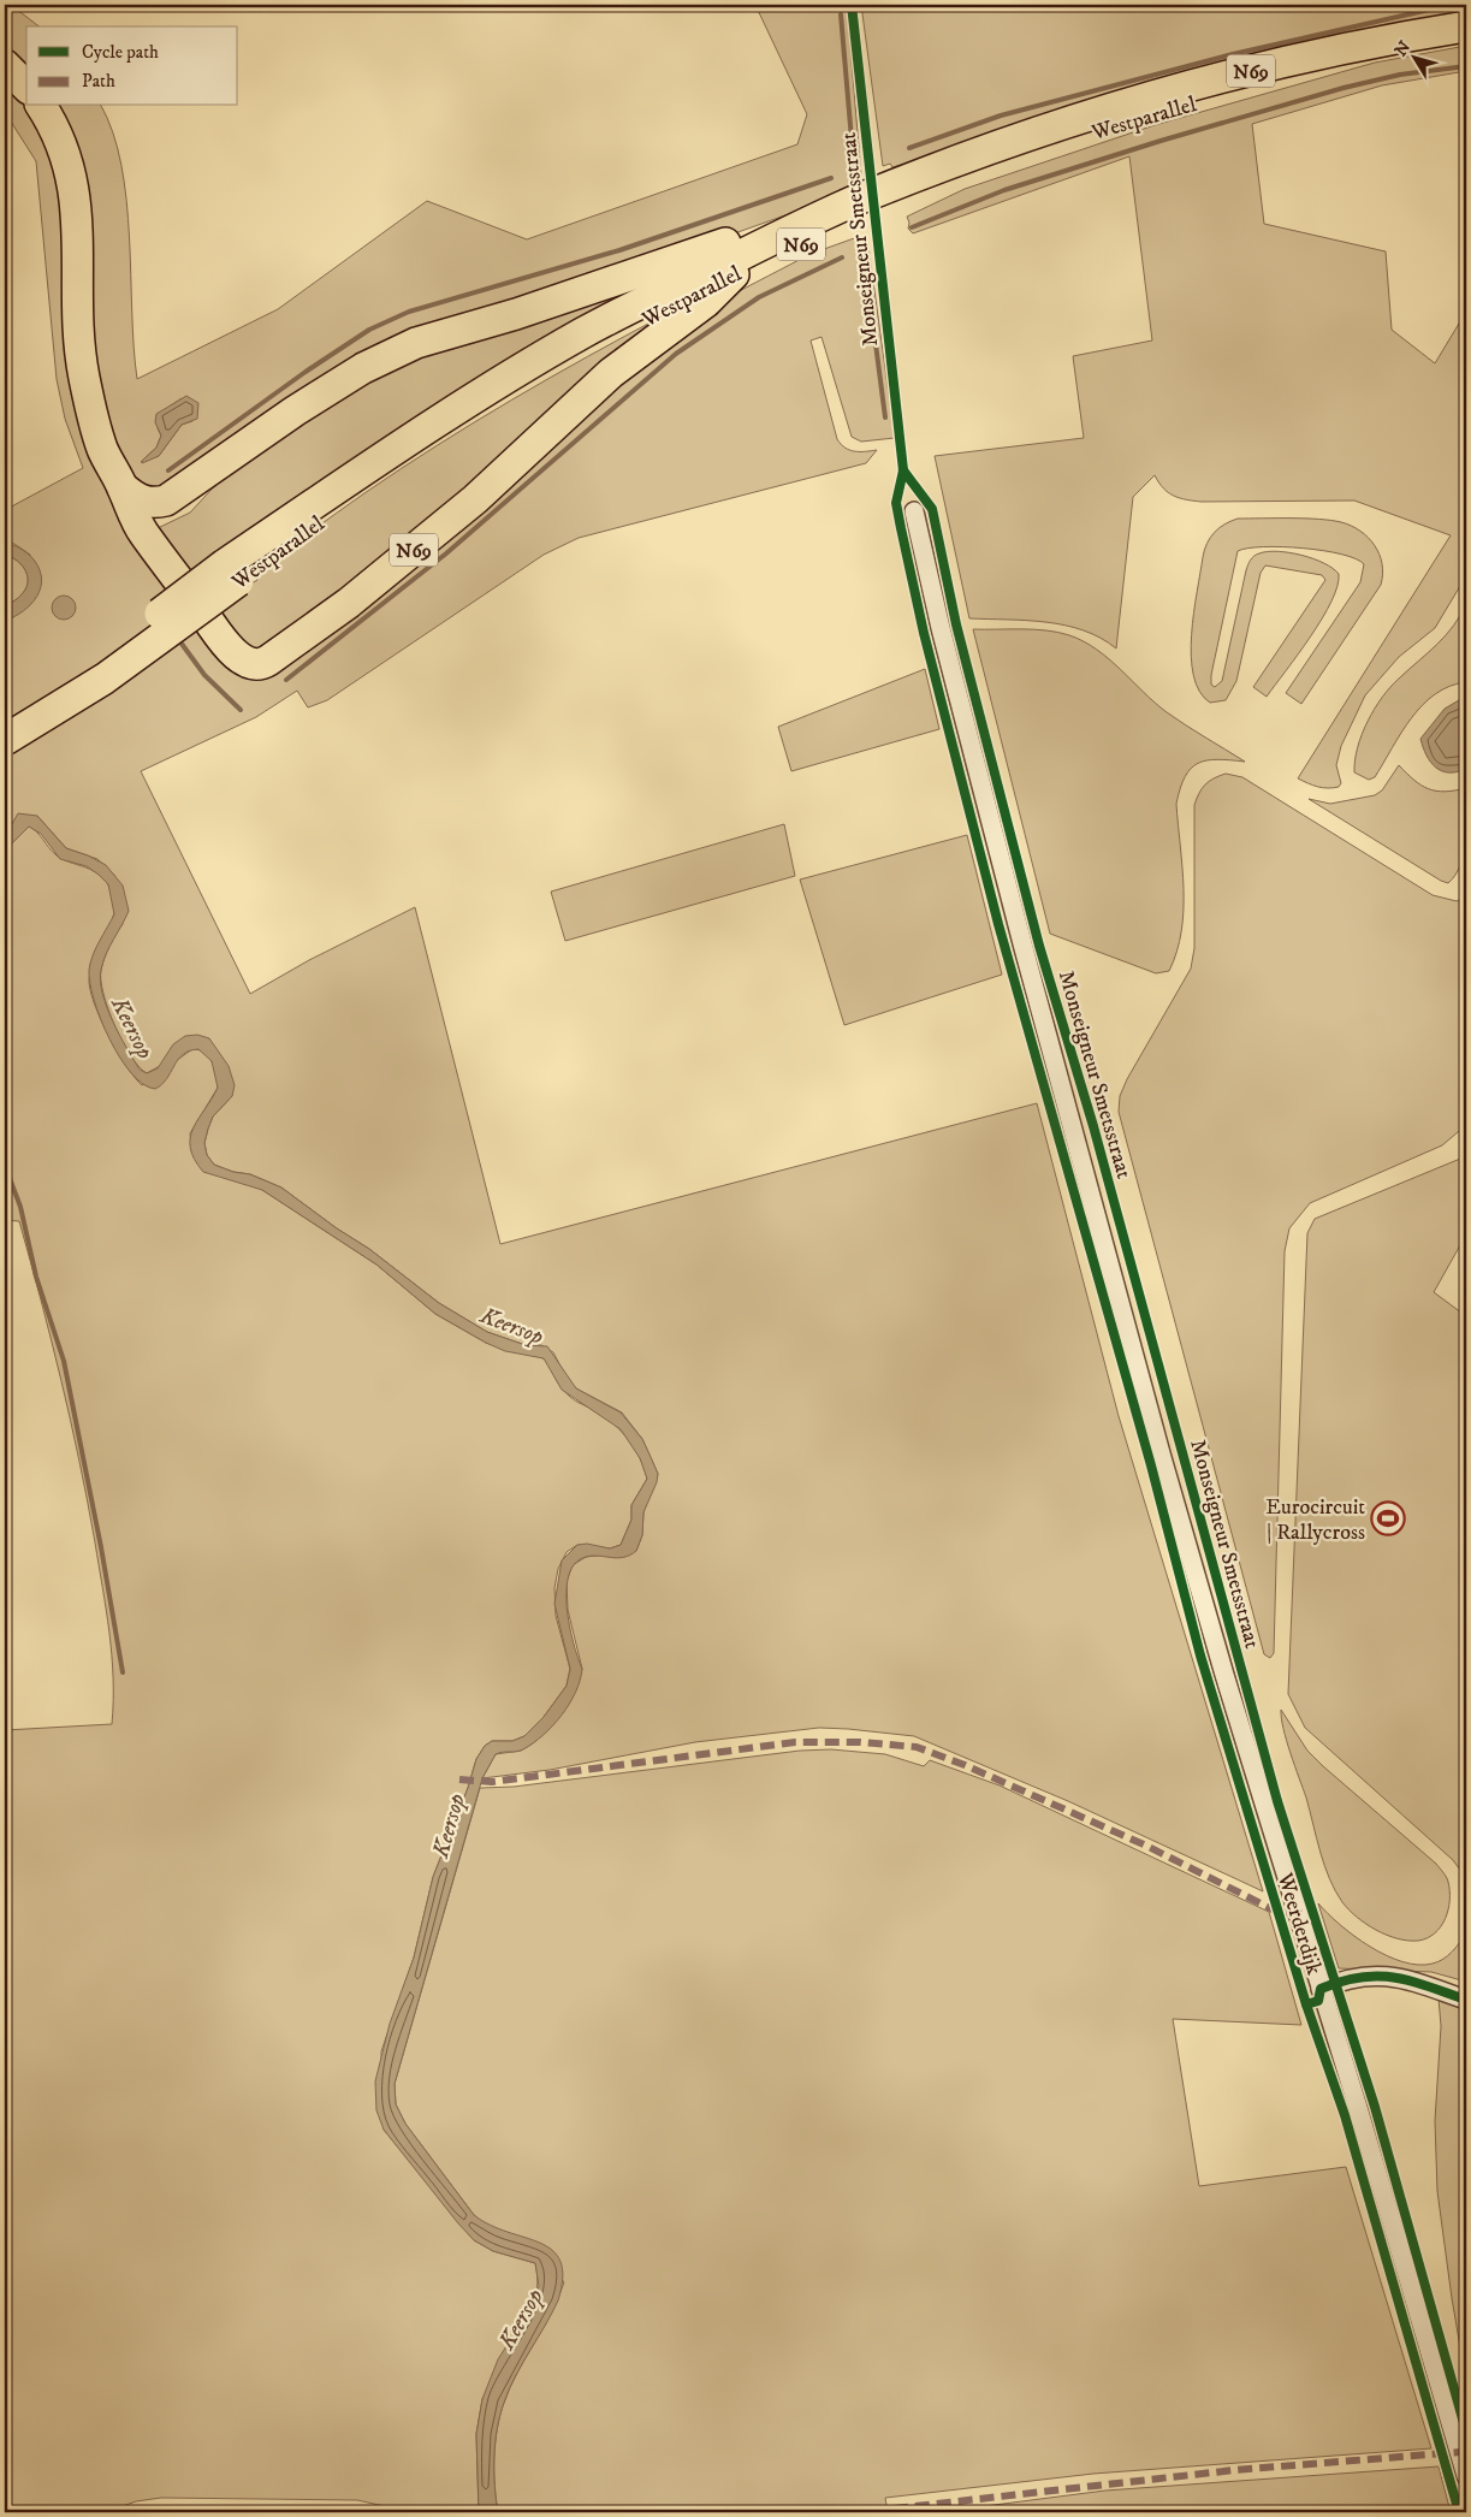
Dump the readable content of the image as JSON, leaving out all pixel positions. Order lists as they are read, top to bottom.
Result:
{
  "streets": {
    "main road": ["N69", "Westparallel"],
    "street": ["Monseigneur Smetsstraat", "Weerderdijk"]
  },
  "crossings": [
    ["N69", "Westparallel"],
    ["Monseigneur Smetsstraat", "Weerderdijk"]
  ],
  "water": ["Keersop"],
  "places": {
    "sports": ["Eurocircuit | Rallycross"]
  },
  "legend": ["Cycle path", "Path"],
  "north": "top left"
}
